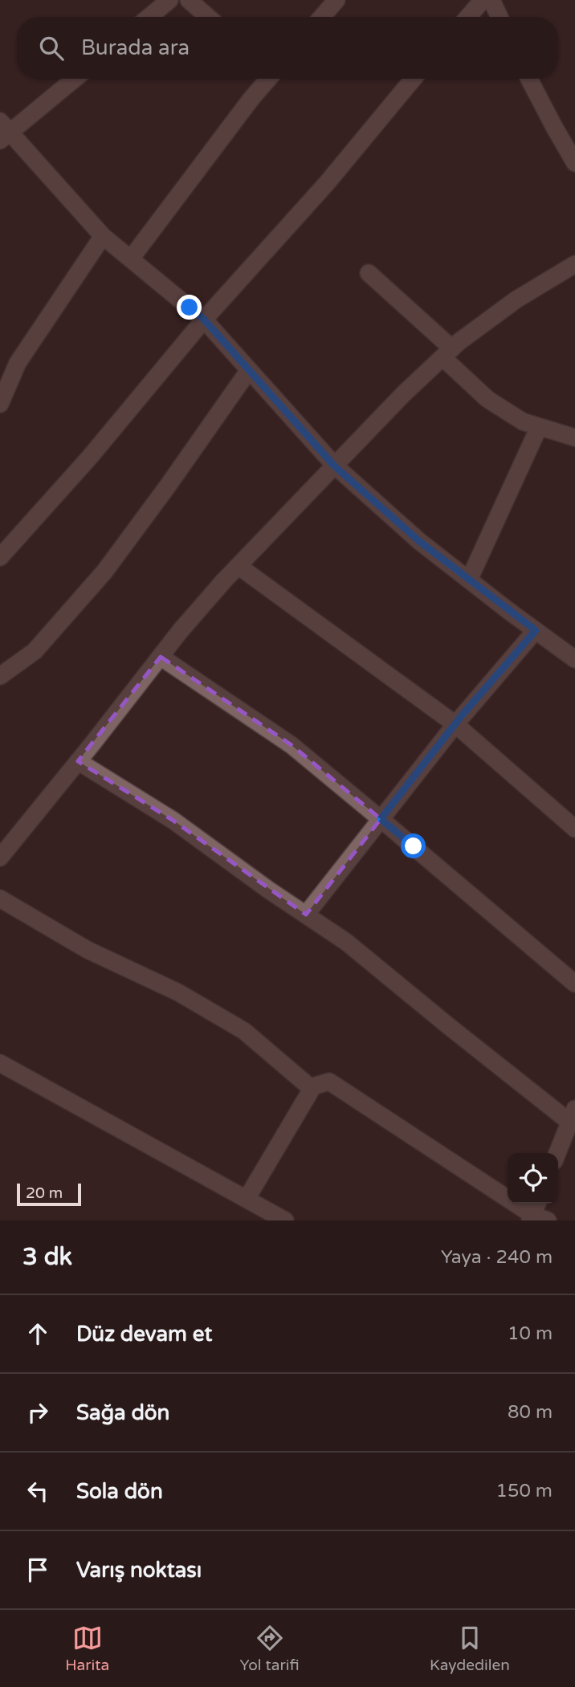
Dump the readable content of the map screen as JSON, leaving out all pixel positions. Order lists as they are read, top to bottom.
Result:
{
  "scale_bar": "20 m",
  "page": {
    "search": "Burada ara",
    "scale": "20 m",
    "heading": ["3 dk", "Yaya · 240 m"],
    "list": [
      ["Düz devam et", "10 m"],
      ["Sağa dön", "80 m"],
      ["Sola dön", "150 m"],
      "Varış noktası"
    ],
    "nav": ["Harita", "Yol tarifi", "Kaydedilen"]
  }
}
